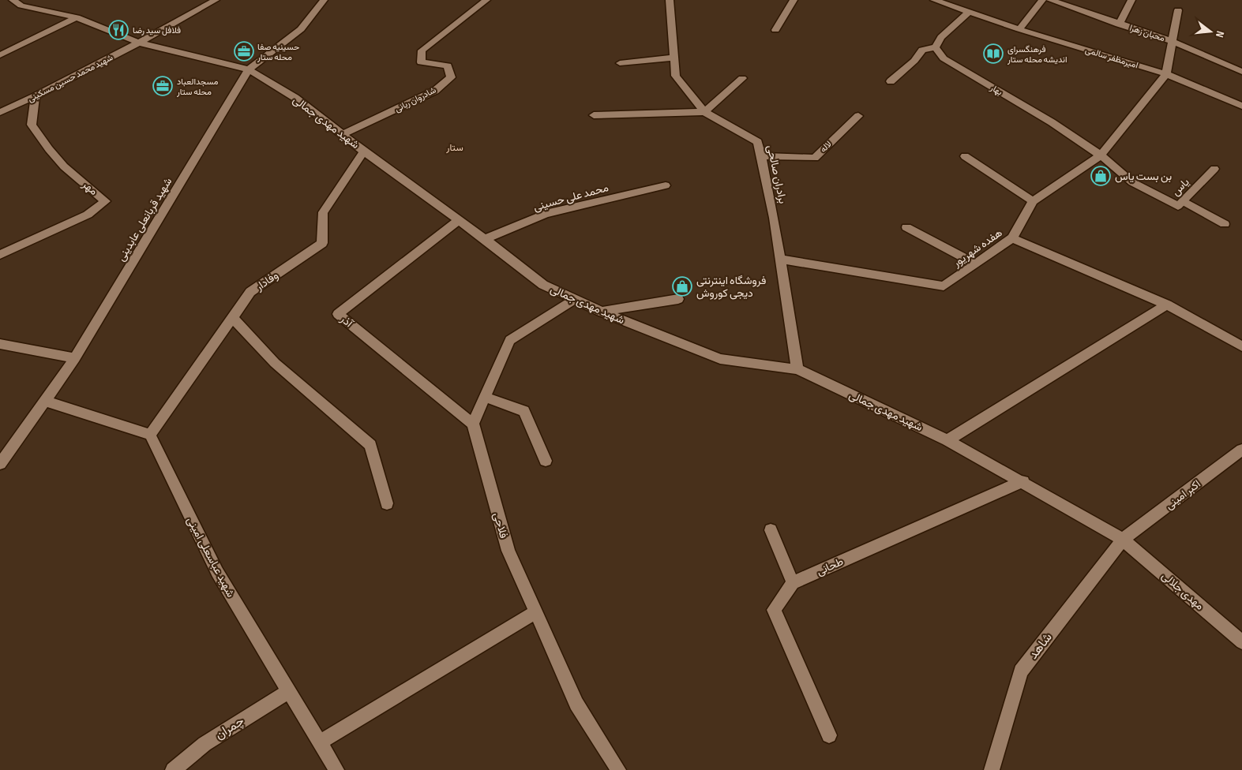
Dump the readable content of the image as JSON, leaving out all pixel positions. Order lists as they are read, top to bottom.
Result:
{
  "streets": {
    "street": [
      "محبان زهرا",
      "امیرمظفر سالمی",
      "شهید محمد حسین مسکینی",
      "بهار",
      "شادروان ربانی",
      "شهید مهدی جمالی",
      "لاله",
      "برادران صالحی",
      "یاس",
      "مهر",
      "محمد علی حسینی",
      "شهید قربانعلی عابدینی",
      "هفده شهریور",
      "وفادار",
      "آذر",
      "اکبر امینی",
      "فلاحی",
      "شهید عباسعلی امینی",
      "طحانی",
      "مهدی جلالی",
      "شاهد",
      "چمران"
    ]
  },
  "crossings": [
    ["امیرمظفر سالمی", "هفده شهریور"],
    ["شهید محمد حسین مسکینی", "شهید مهدی جمالی"],
    ["شهید محمد حسین مسکینی", "مهر"],
    ["بهار", "یاس"],
    ["بهار", "هفده شهریور"],
    ["شادروان ربانی", "شهید مهدی جمالی"],
    ["شهید مهدی جمالی", "برادران صالحی"],
    ["شهید مهدی جمالی", "محمد علی حسینی"],
    ["شهید مهدی جمالی", "شهید قربانعلی عابدینی"],
    ["شهید مهدی جمالی", "وفادار"],
    ["شهید مهدی جمالی", "آذر"],
    ["شهید مهدی جمالی", "اکبر امینی"],
    ["شهید مهدی جمالی", "طحانی"],
    ["شهید مهدی جمالی", "مهدی جلالی"],
    ["شهید مهدی جمالی", "شاهد"],
    ["لاله", "برادران صالحی"],
    ["برادران صالحی", "هفده شهریور"],
    ["یاس", "هفده شهریور"],
    ["وفادار", "شهید عباسعلی امینی"],
    ["آذر", "فلاحی"],
    ["اکبر امینی", "مهدی جلالی"],
    ["اکبر امینی", "شاهد"],
    ["شهید عباسعلی امینی", "چمران"],
    ["مهدی جلالی", "شاهد"]
  ],
  "districts": ["ستار"],
  "places": {
    "restaurant": ["فلافل سید رضا"],
    "office": ["حسینیه صفا محله ستار", "مسجدالعباد محله ستار"],
    "library": ["فرهنگسرای اندیشه محله ستار"],
    "shop": ["بن بست یاس", "فروشگاه اینترنتی دیجی کوروش"]
  },
  "north": "right"
}
